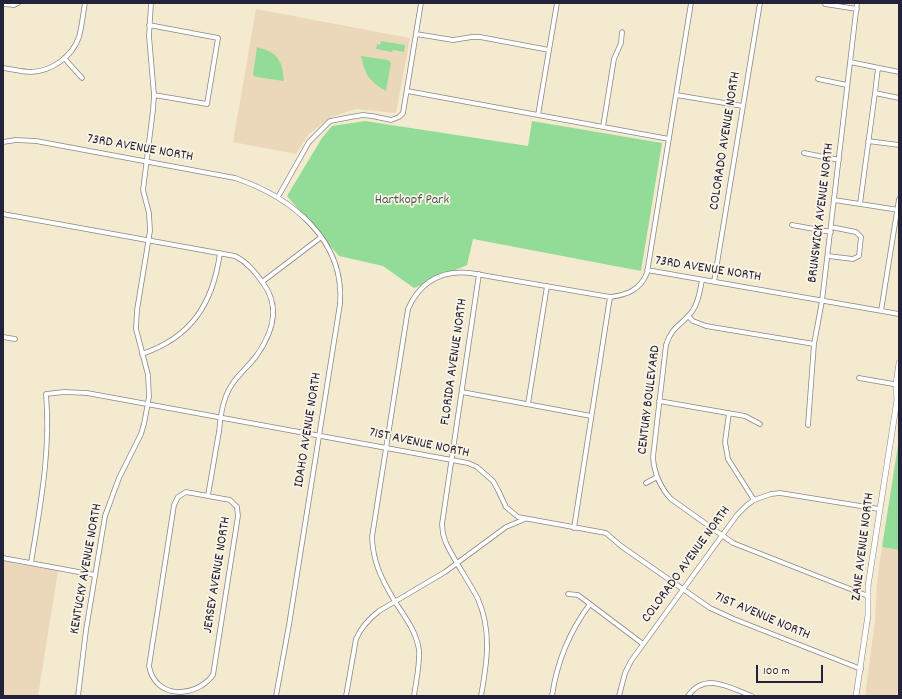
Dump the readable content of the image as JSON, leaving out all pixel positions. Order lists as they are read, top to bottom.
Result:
{
  "streets": {
    "street": [
      "COLORADO AVENUE NORTH",
      "73RD AVENUE NORTH",
      "BRUNSWICK AVENUE NORTH",
      "FLORIDA AVENUE NORTH",
      "CENTURY BOULEVARD",
      "IDAHO AVENUE NORTH",
      "71ST AVENUE NORTH",
      "ZANE AVENUE NORTH",
      "KENTUCKY AVENUE NORTH",
      "JERSEY AVENUE NORTH"
    ]
  },
  "crossings": [
    ["COLORADO AVENUE NORTH", "73RD AVENUE NORTH"],
    ["COLORADO AVENUE NORTH", "CENTURY BOULEVARD"],
    ["COLORADO AVENUE NORTH", "71ST AVENUE NORTH"],
    ["COLORADO AVENUE NORTH", "ZANE AVENUE NORTH"],
    ["73RD AVENUE NORTH", "BRUNSWICK AVENUE NORTH"],
    ["73RD AVENUE NORTH", "FLORIDA AVENUE NORTH"],
    ["73RD AVENUE NORTH", "CENTURY BOULEVARD"],
    ["73RD AVENUE NORTH", "IDAHO AVENUE NORTH"],
    ["73RD AVENUE NORTH", "71ST AVENUE NORTH"],
    ["73RD AVENUE NORTH", "KENTUCKY AVENUE NORTH"],
    ["FLORIDA AVENUE NORTH", "71ST AVENUE NORTH"],
    ["CENTURY BOULEVARD", "ZANE AVENUE NORTH"],
    ["IDAHO AVENUE NORTH", "71ST AVENUE NORTH"],
    ["71ST AVENUE NORTH", "ZANE AVENUE NORTH"],
    ["71ST AVENUE NORTH", "KENTUCKY AVENUE NORTH"]
  ],
  "parks": ["Hartkopf Park"],
  "scale_bar": "100 m"
}
